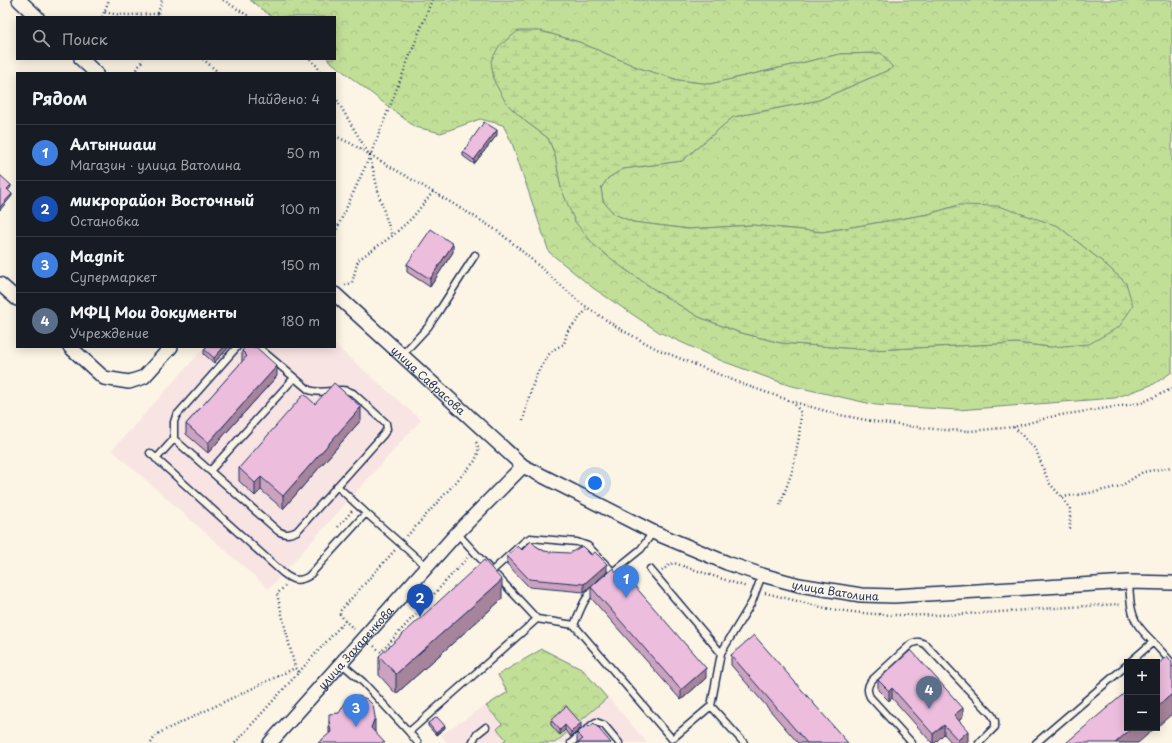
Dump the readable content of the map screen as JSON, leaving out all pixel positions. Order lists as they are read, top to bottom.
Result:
{
  "streets": {
    "street": ["улица Саврасова", "улица Ватолина", "улица Захаренкова"]
  },
  "crossings": [
    ["улица Саврасова", "улица Ватолина"],
    ["улица Саврасова", "улица Захаренкова"],
    ["улица Ватолина", "улица Захаренкова"]
  ],
  "page": {
    "search": "Поиск",
    "heading": ["Рядом", "Найдено: 4"],
    "list": [
      {
        "mark": "1",
        "name": "Алтыншаш",
        "note": "Магазин · улица Ватолина",
        "value": "50 m"
      },
      {
        "mark": "2",
        "name": "микрорайон Восточный",
        "note": "Остановка",
        "value": "100 m"
      },
      {
        "mark": "3",
        "name": "Magnit",
        "note": "Супермаркет",
        "value": "150 m"
      },
      {
        "mark": "4",
        "name": "МФЦ Мои документы",
        "note": "Учреждение",
        "value": "180 m"
      }
    ],
    "pins": [
      "1",
      "2",
      "4",
      "3"
    ],
    "map_buttons": ["+", "−"]
  }
}
